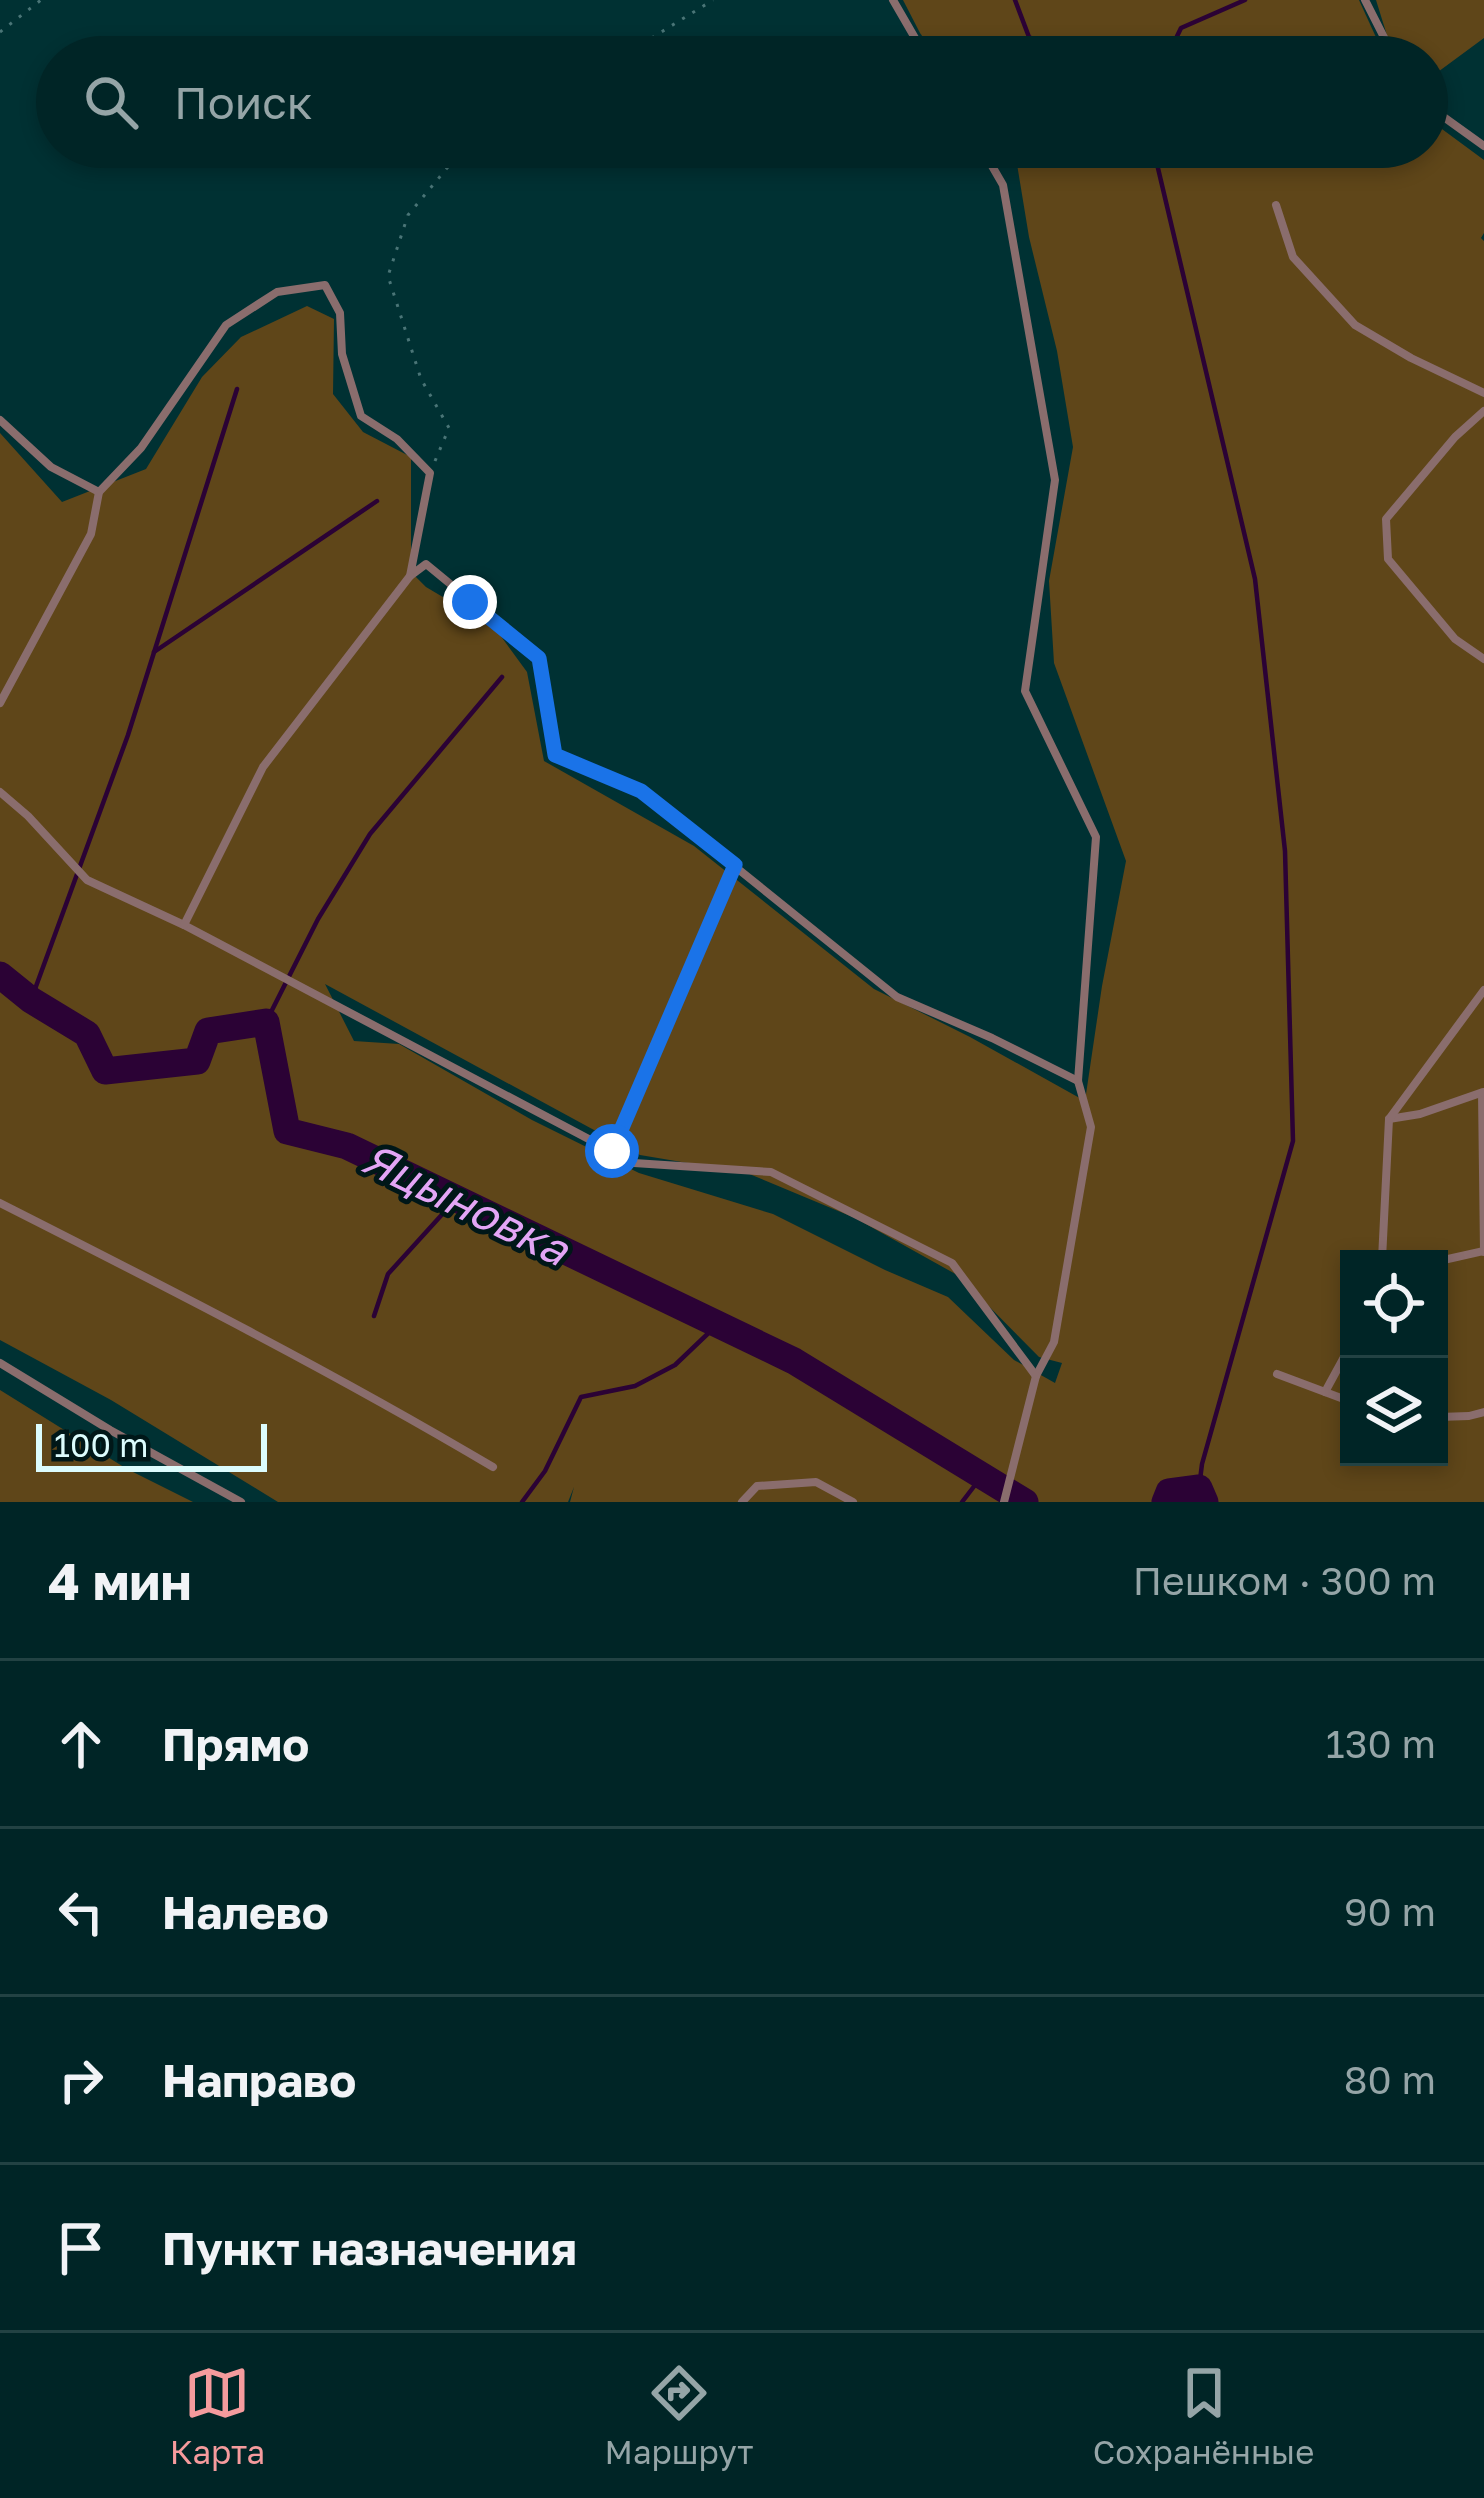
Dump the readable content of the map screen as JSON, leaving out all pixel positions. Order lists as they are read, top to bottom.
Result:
{
  "water": ["Яцыновка"],
  "scale_bar": "100 m",
  "page": {
    "search": "Поиск",
    "scale": "100 m",
    "heading": ["4 мин", "Пешком · 300 m"],
    "list": [
      ["Прямо", "130 m"],
      ["Налево", "90 m"],
      ["Направо", "80 m"],
      "Пункт назначения"
    ],
    "nav": ["Карта", "Маршрут", "Сохранённые"]
  }
}
